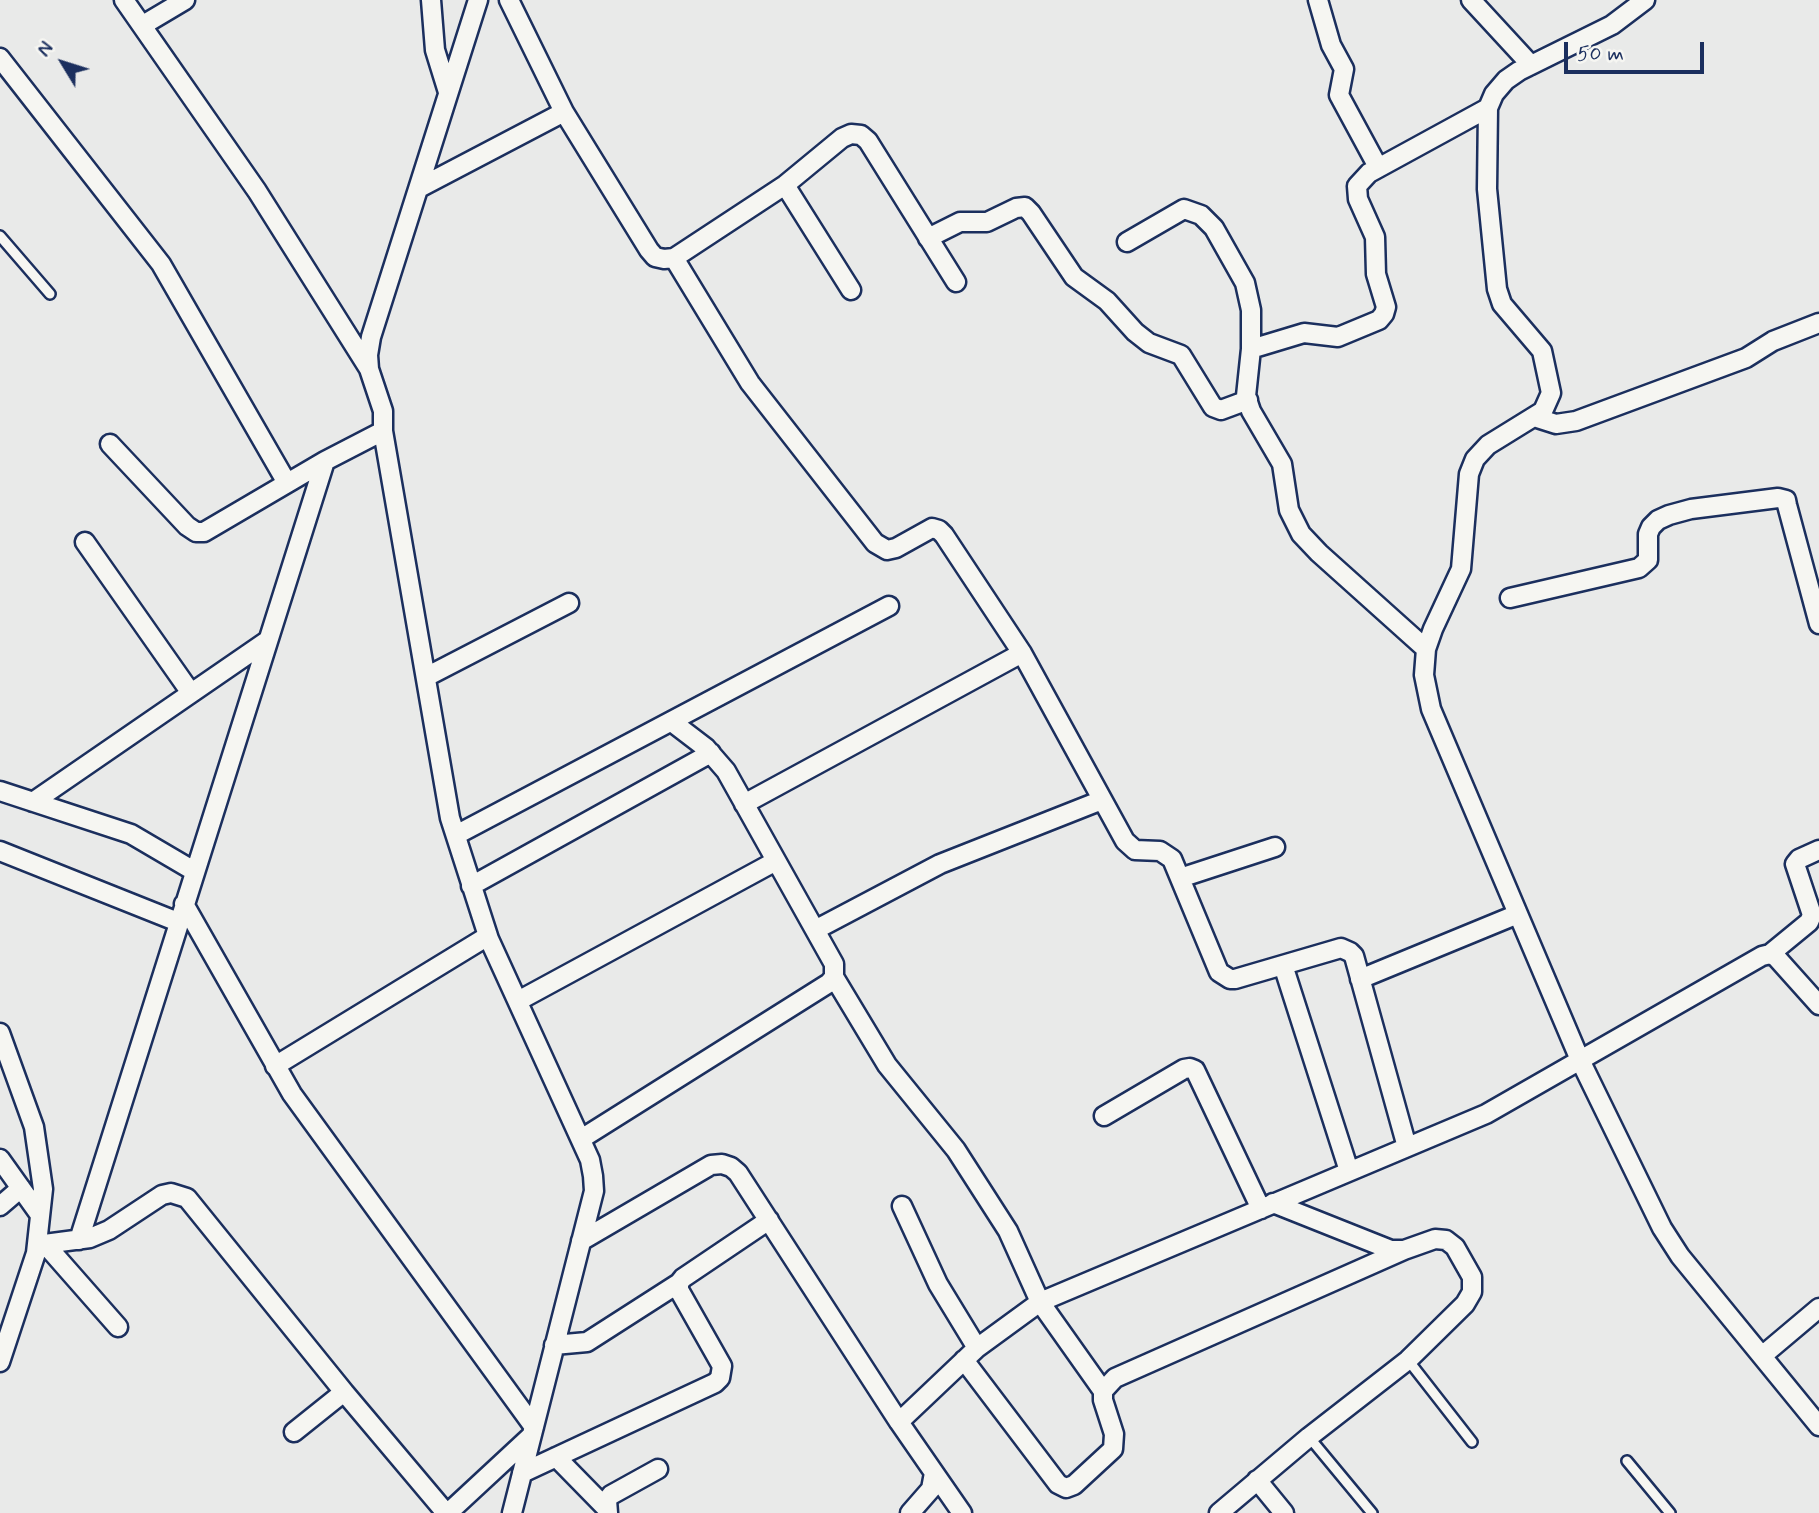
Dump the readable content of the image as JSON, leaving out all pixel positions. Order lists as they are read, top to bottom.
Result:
{
  "scale_bar": "50 m",
  "north": "top left"
}
